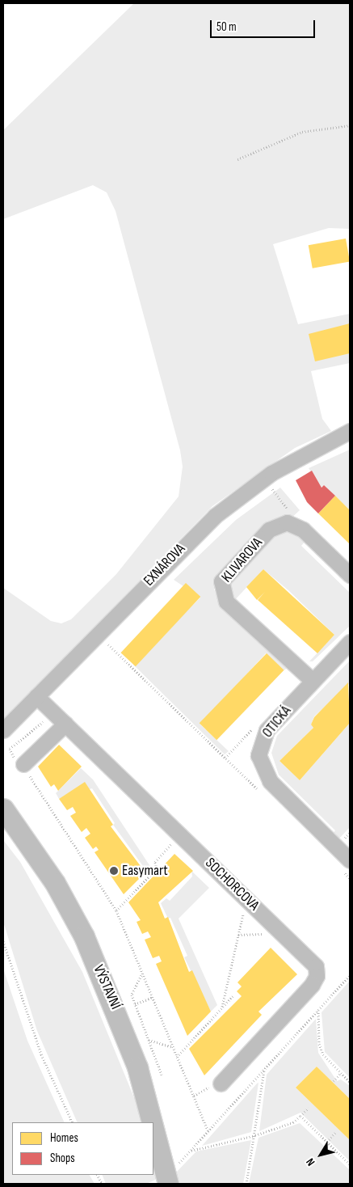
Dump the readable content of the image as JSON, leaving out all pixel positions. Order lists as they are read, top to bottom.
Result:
{
  "streets": {
    "main road": ["VÝSTAVNÍ"],
    "street": [
      "KLIVAROVA",
      "EXNÁROVA",
      "OTICKÁ",
      "SOCHORCOVA"
    ]
  },
  "crossings": [
    ["KLIVAROVA", "OTICKÁ"],
    ["EXNÁROVA", "SOCHORCOVA"]
  ],
  "places": ["Easymart"],
  "legend": ["Homes", "Shops"],
  "scale_bar": "50 m",
  "north": "bottom left"
}
